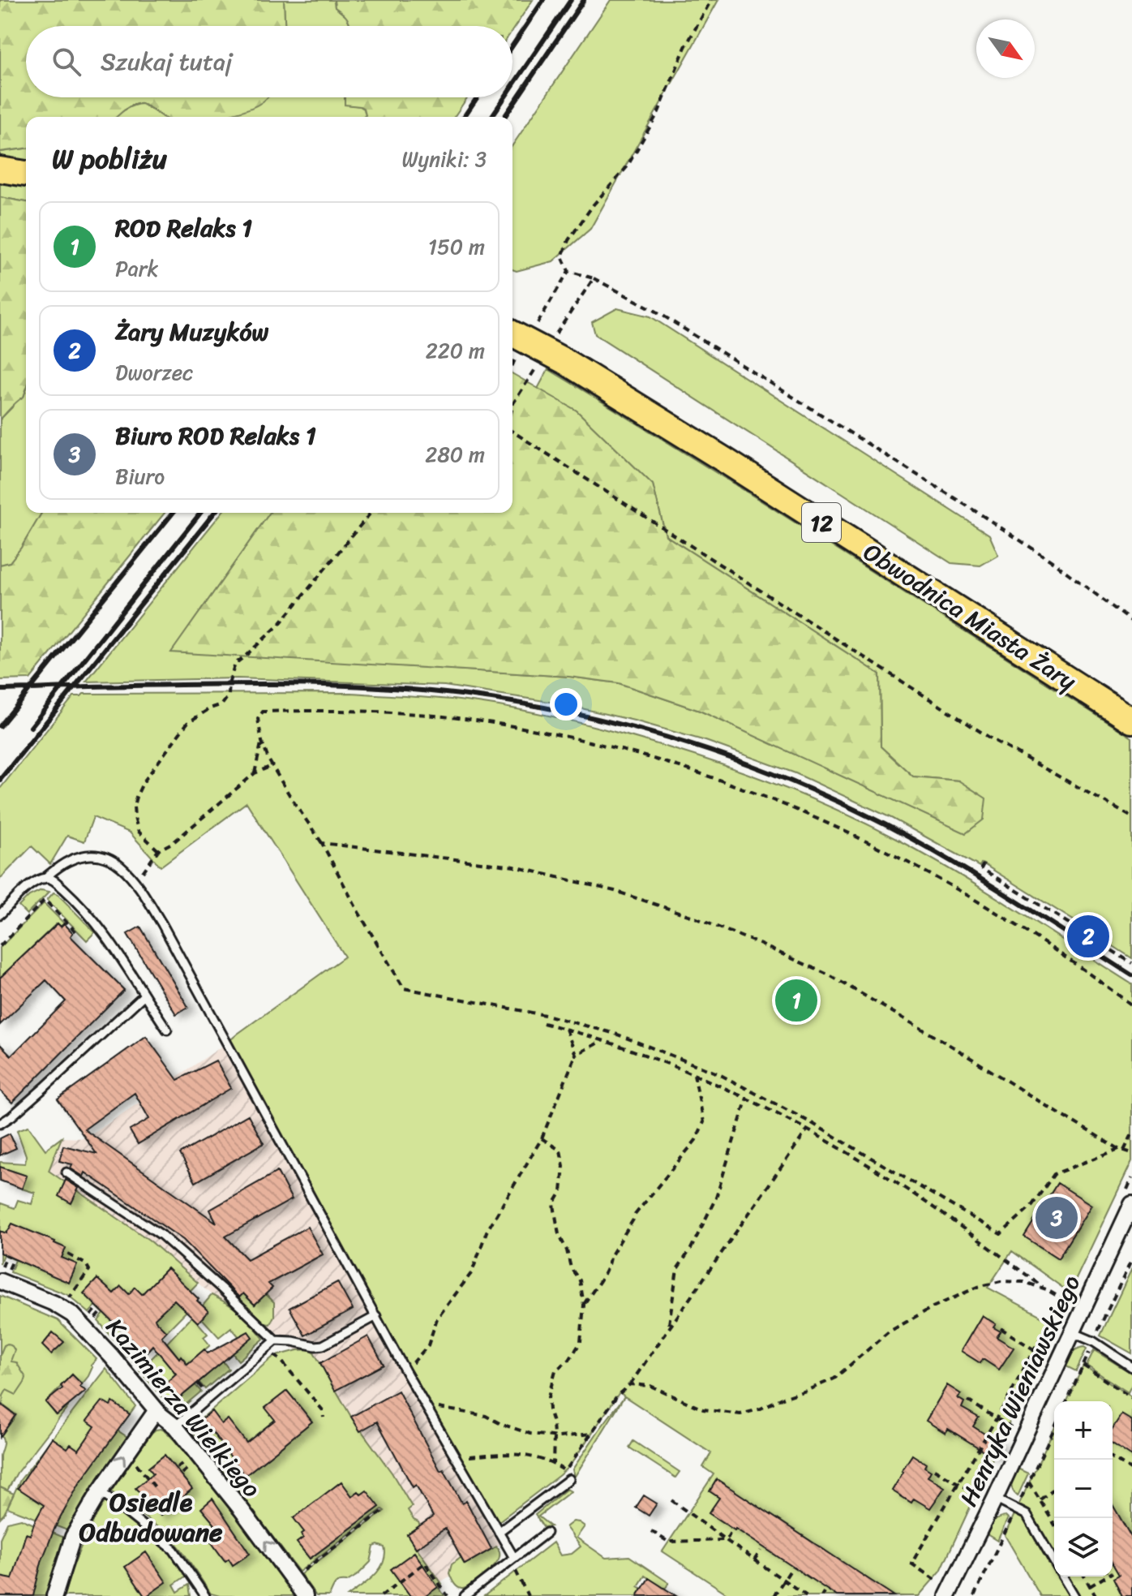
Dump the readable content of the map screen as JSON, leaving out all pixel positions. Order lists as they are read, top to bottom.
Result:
{
  "streets": {
    "main road": ["12", "Obwodnica Miasta Żary"],
    "street": ["Henryka Wieniawskiego", "Kazimierza Wielkiego"]
  },
  "one_way": ["Kazimierza Wielkiego"],
  "districts": ["Osiedle Odbudowane"],
  "north": "bottom right",
  "page": {
    "search": "Szukaj tutaj",
    "heading": ["W pobliżu", "Wyniki: 3"],
    "list": [
      {
        "mark": "1",
        "name": "ROD Relaks 1",
        "note": "Park",
        "value": "150 m"
      },
      {
        "mark": "2",
        "name": "Żary Muzyków",
        "note": "Dworzec",
        "value": "220 m"
      },
      {
        "mark": "3",
        "name": "Biuro ROD Relaks 1",
        "note": "Biuro",
        "value": "280 m"
      }
    ],
    "pins": ["2", "1", "3"],
    "map_buttons": ["+", "−"]
  }
}
